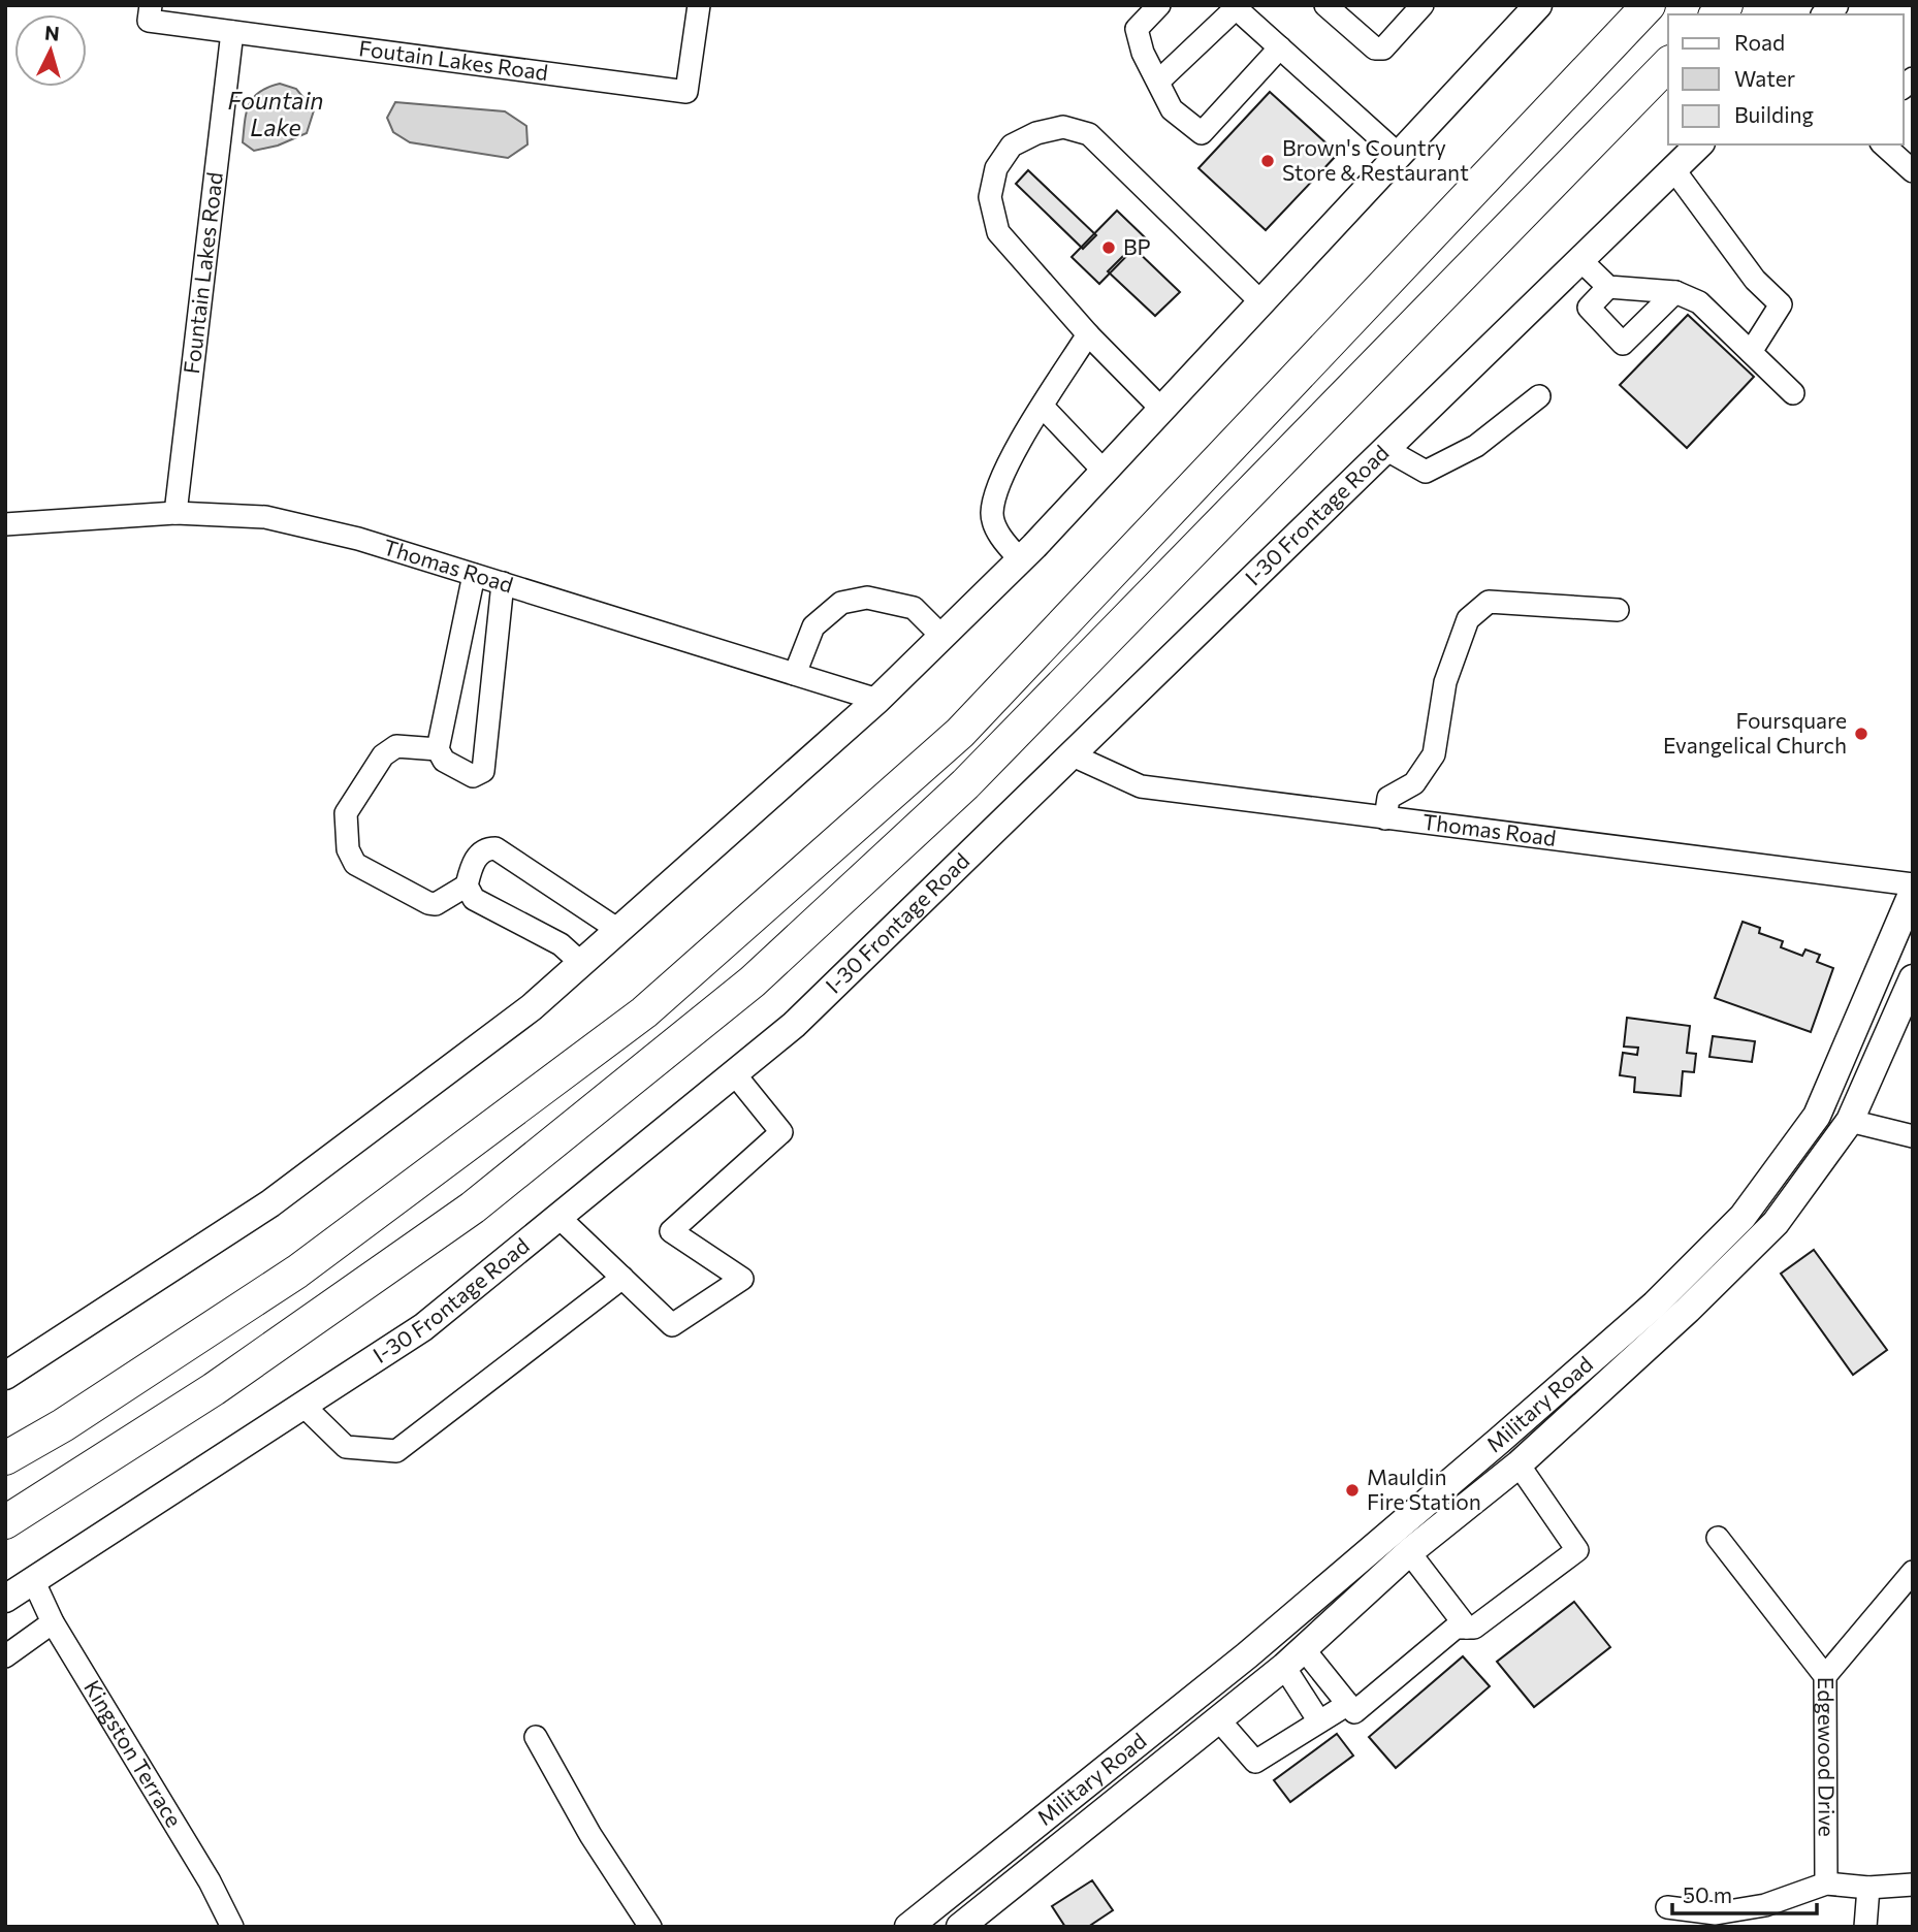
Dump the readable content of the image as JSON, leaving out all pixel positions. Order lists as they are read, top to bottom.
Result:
{
  "streets": {
    "main road": ["I-30 Frontage Road", "Military Road"],
    "street": [
      "Foutain Lakes Road",
      "Fountain Lakes Road",
      "Thomas Road",
      "Kingston Terrace",
      "Edgewood Drive"
    ]
  },
  "crossings": [
    ["Foutain Lakes Road", "Fountain Lakes Road"],
    ["Fountain Lakes Road", "Thomas Road"],
    ["I-30 Frontage Road", "Thomas Road"],
    ["I-30 Frontage Road", "Kingston Terrace"]
  ],
  "water": ["Fountain Lake"],
  "places": [
    "Brown's Country Store & Restaurant",
    "BP",
    "Foursquare Evangelical Church",
    "Mauldin Fire Station"
  ],
  "legend": ["Road", "Water", "Building"],
  "scale_bar": "50 m",
  "north": "top"
}
